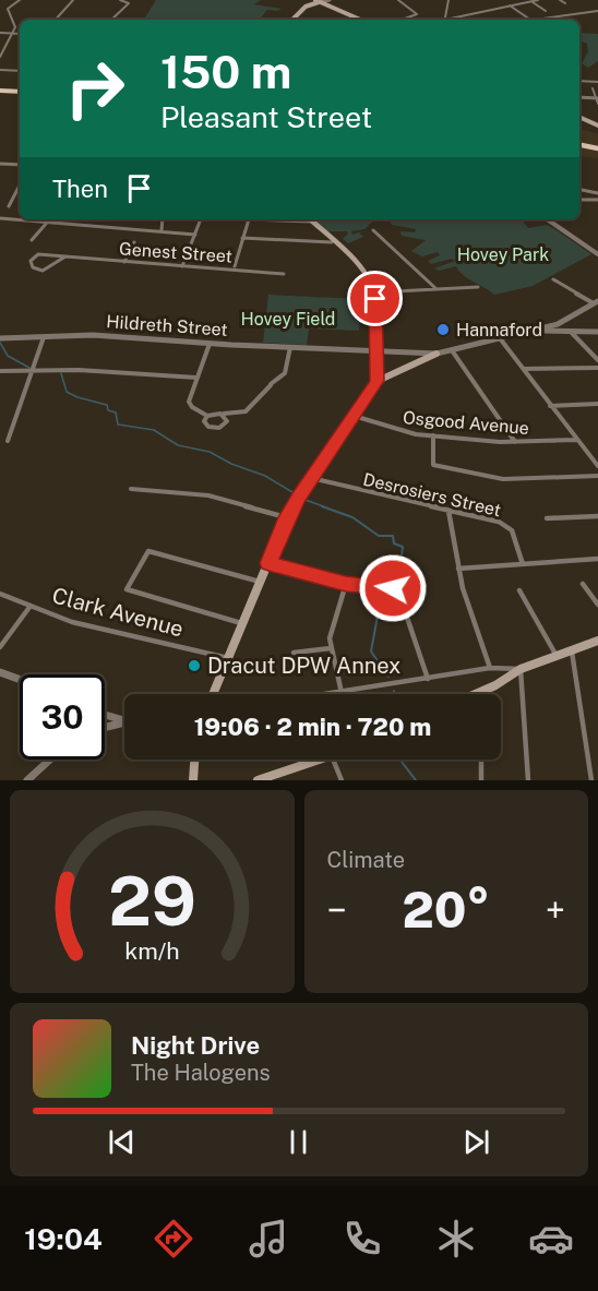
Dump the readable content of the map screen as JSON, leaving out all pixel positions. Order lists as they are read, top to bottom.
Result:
{
  "streets": {
    "street": [
      "Genest Street",
      "Hildreth Street",
      "Osgood Avenue",
      "Desrosiers Street",
      "Clark Avenue"
    ]
  },
  "parks": ["Hovey Park", "Hovey Field"],
  "places": ["Hannaford", "Dracut DPW Annex"],
  "page": {
    "turn": ["150 m", "Pleasant Street"],
    "then": "Then",
    "limit": "30",
    "trip": "19:06 · 2 min · 720 m",
    "tile": "Climate",
    "heat": ["−", "20°", "+"],
    "song": ["Night Drive", "The Halogens"],
    "tabs": "19:04",
    "gauge": ["29", "km/h"]
  }
}
